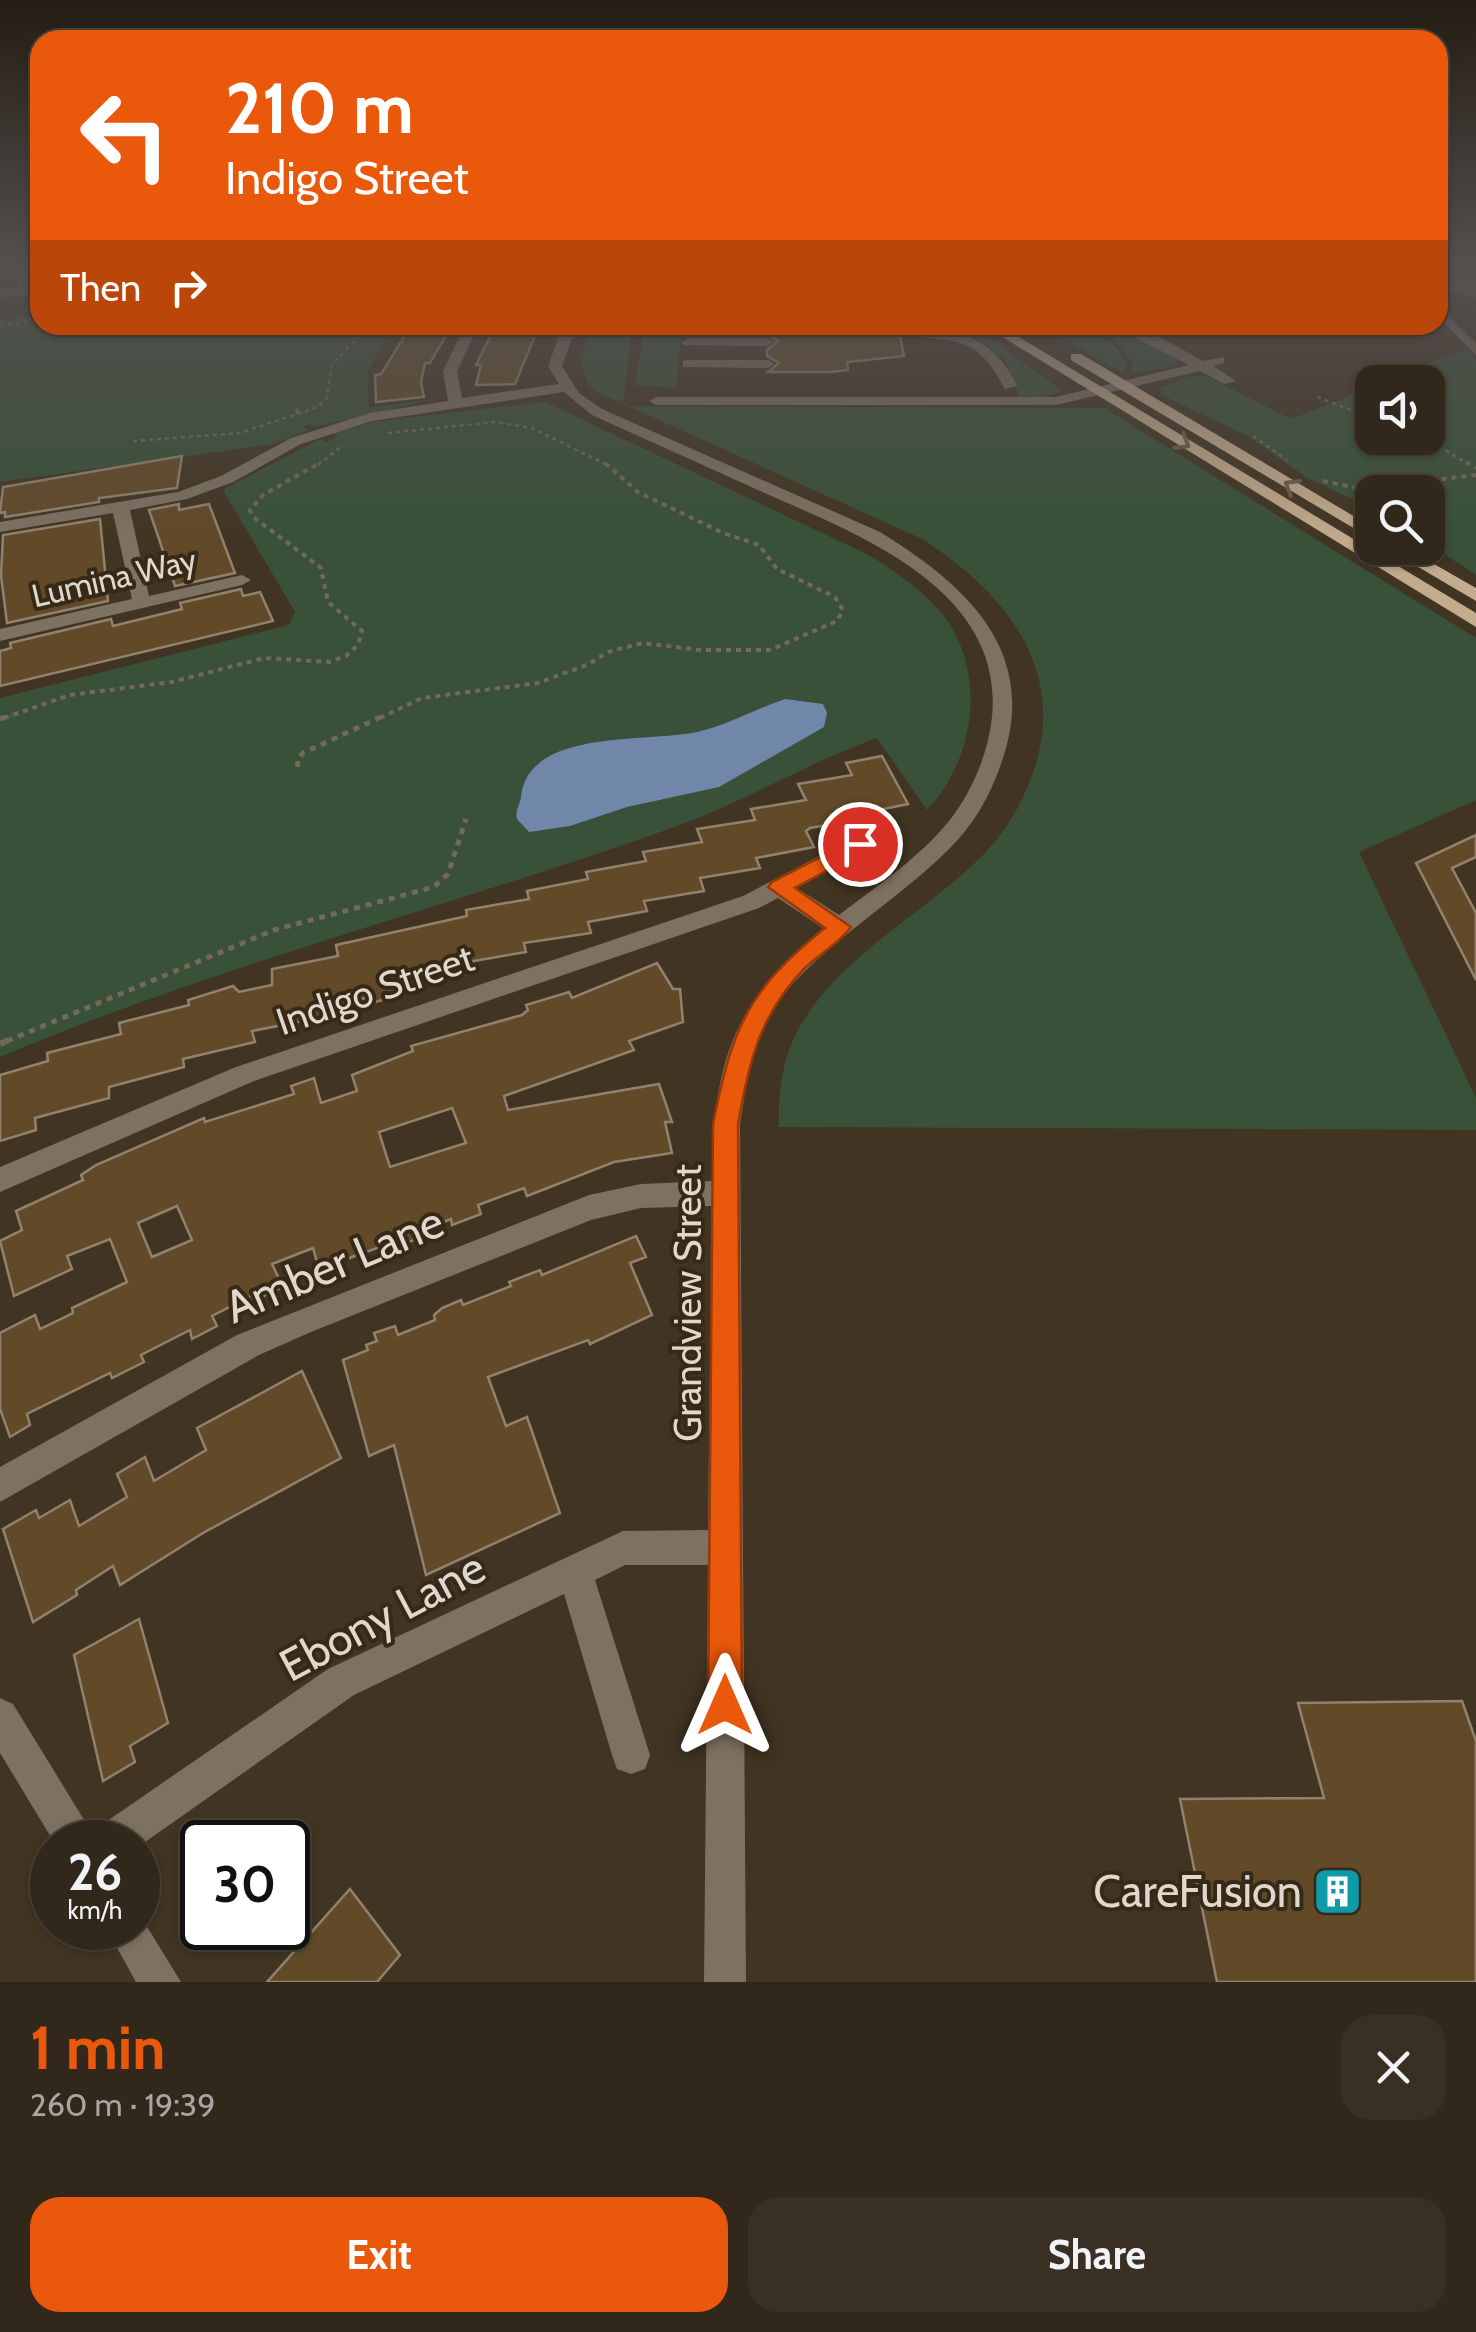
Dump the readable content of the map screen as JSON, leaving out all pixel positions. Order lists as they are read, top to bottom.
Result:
{
  "streets": {
    "street": [
      "Lumina Way",
      "Indigo Street",
      "Amber Lane",
      "Grandview Street",
      "Ebony Lane"
    ]
  },
  "crossings": [
    ["Amber Lane", "Grandview Street"],
    ["Grandview Street", "Ebony Lane"]
  ],
  "places": {
    "building": ["CareFusion"]
  },
  "page": {
    "turn": ["210 m", "Indigo Street"],
    "then": "Then",
    "speed": "26 km/h",
    "limit": "30",
    "heading": ["1 min", "260 m · 19:39"],
    "buttons": ["Exit", "Share"]
  }
}
